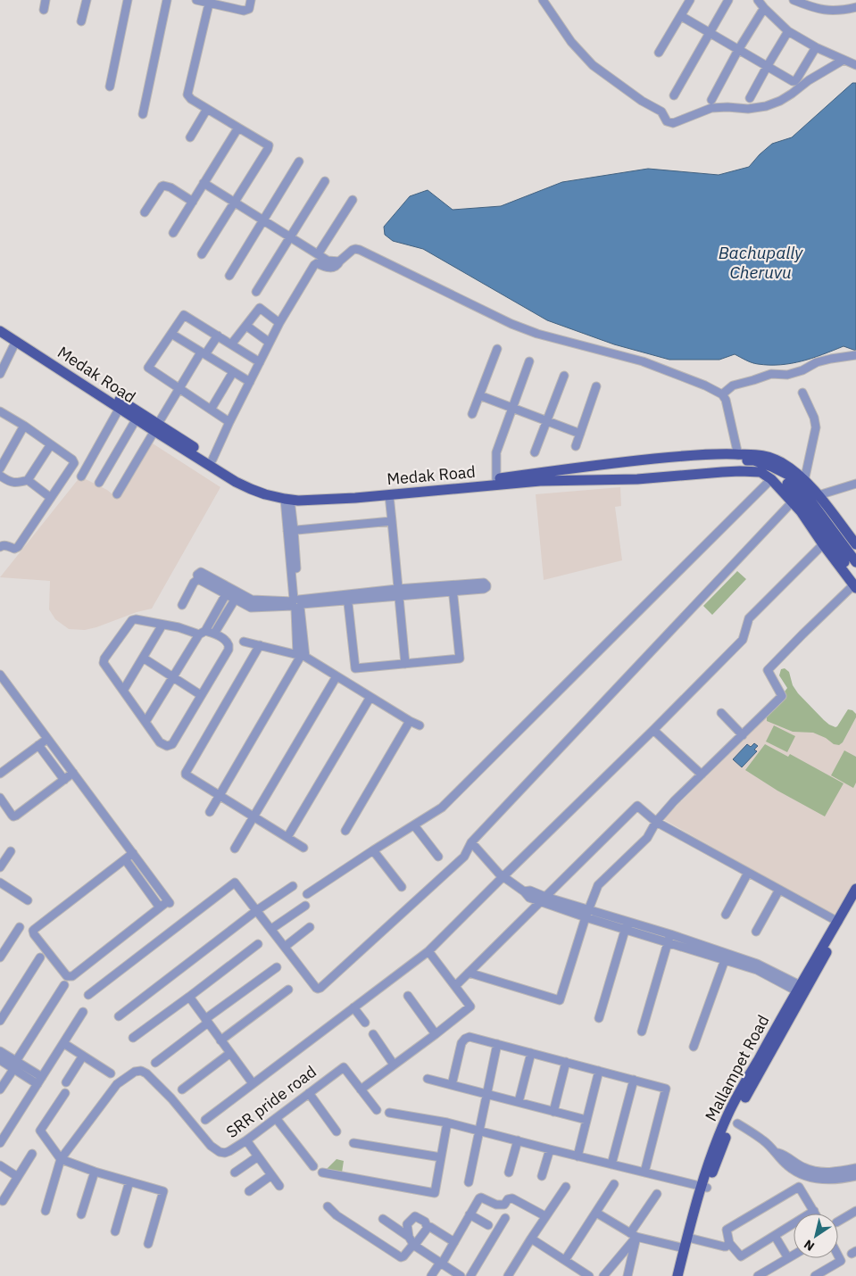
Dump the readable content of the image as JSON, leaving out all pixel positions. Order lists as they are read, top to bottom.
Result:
{
  "streets": {
    "main road": ["Medak Road", "Mallampet Road"],
    "street": ["SRR pride road"]
  },
  "water": ["Bachupally Cheruvu"],
  "north": "bottom left"
}
